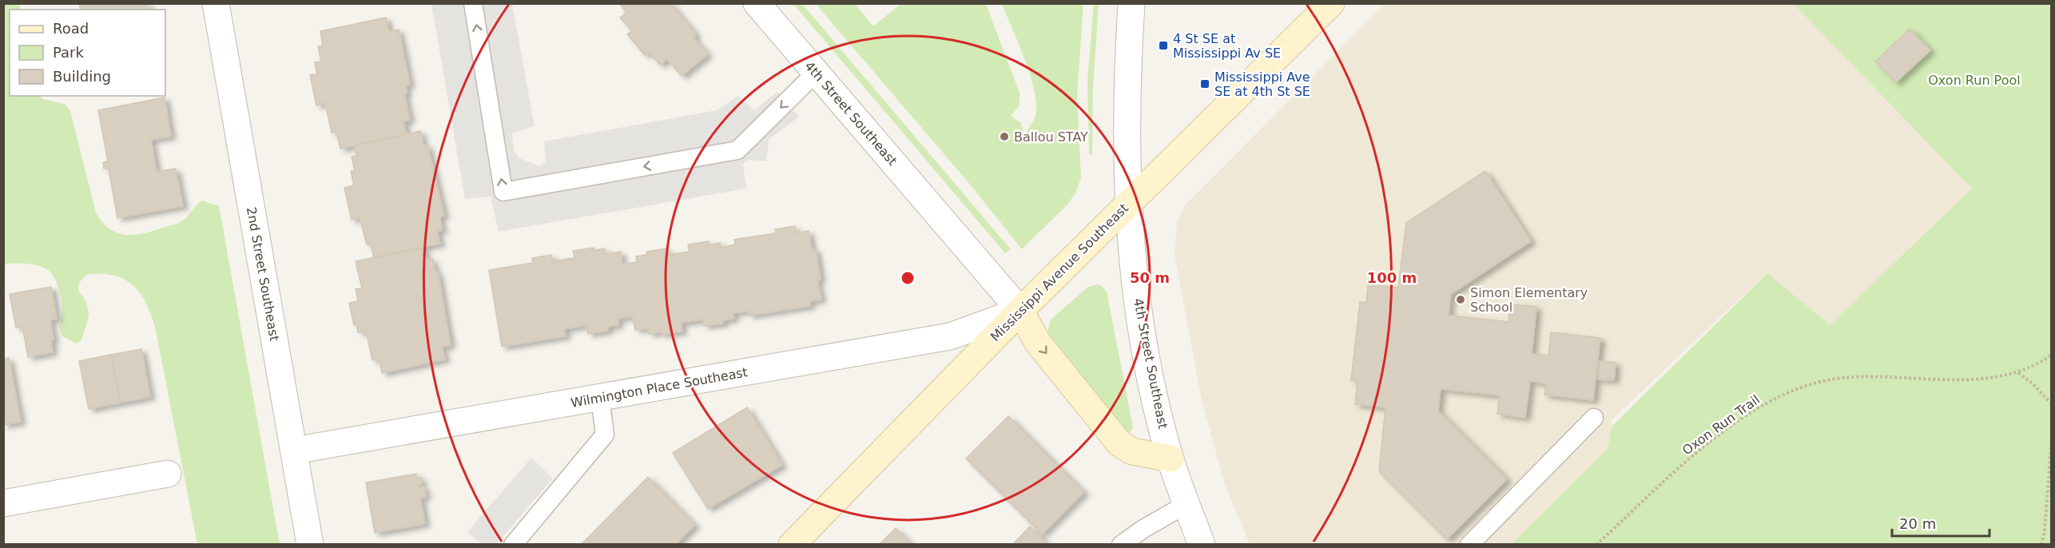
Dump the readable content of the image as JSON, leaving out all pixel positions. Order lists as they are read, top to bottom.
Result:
{
  "streets": {
    "main road": ["Mississippi Avenue Southeast"],
    "street": ["4th Street Southeast", "2nd Street Southeast", "Wilmington Place Southeast"],
    "path": ["Oxon Run Trail"]
  },
  "crossings": [
    ["4th Street Southeast", "Mississippi Avenue Southeast"],
    ["4th Street Southeast", "Wilmington Place Southeast"],
    ["Mississippi Avenue Southeast", "Wilmington Place Southeast"],
    ["2nd Street Southeast", "Wilmington Place Southeast"]
  ],
  "parks": ["Oxon Run Pool"],
  "places": {
    "transit": ["4 St SE at Mississippi Av SE", "Mississippi Ave SE at 4th St SE"],
    "other": ["Ballou STAY", "Simon Elementary School"]
  },
  "legend": ["Road", "Park", "Building"],
  "scale_bar": "20 m",
  "rings": ["50 m", "100 m"]
}
